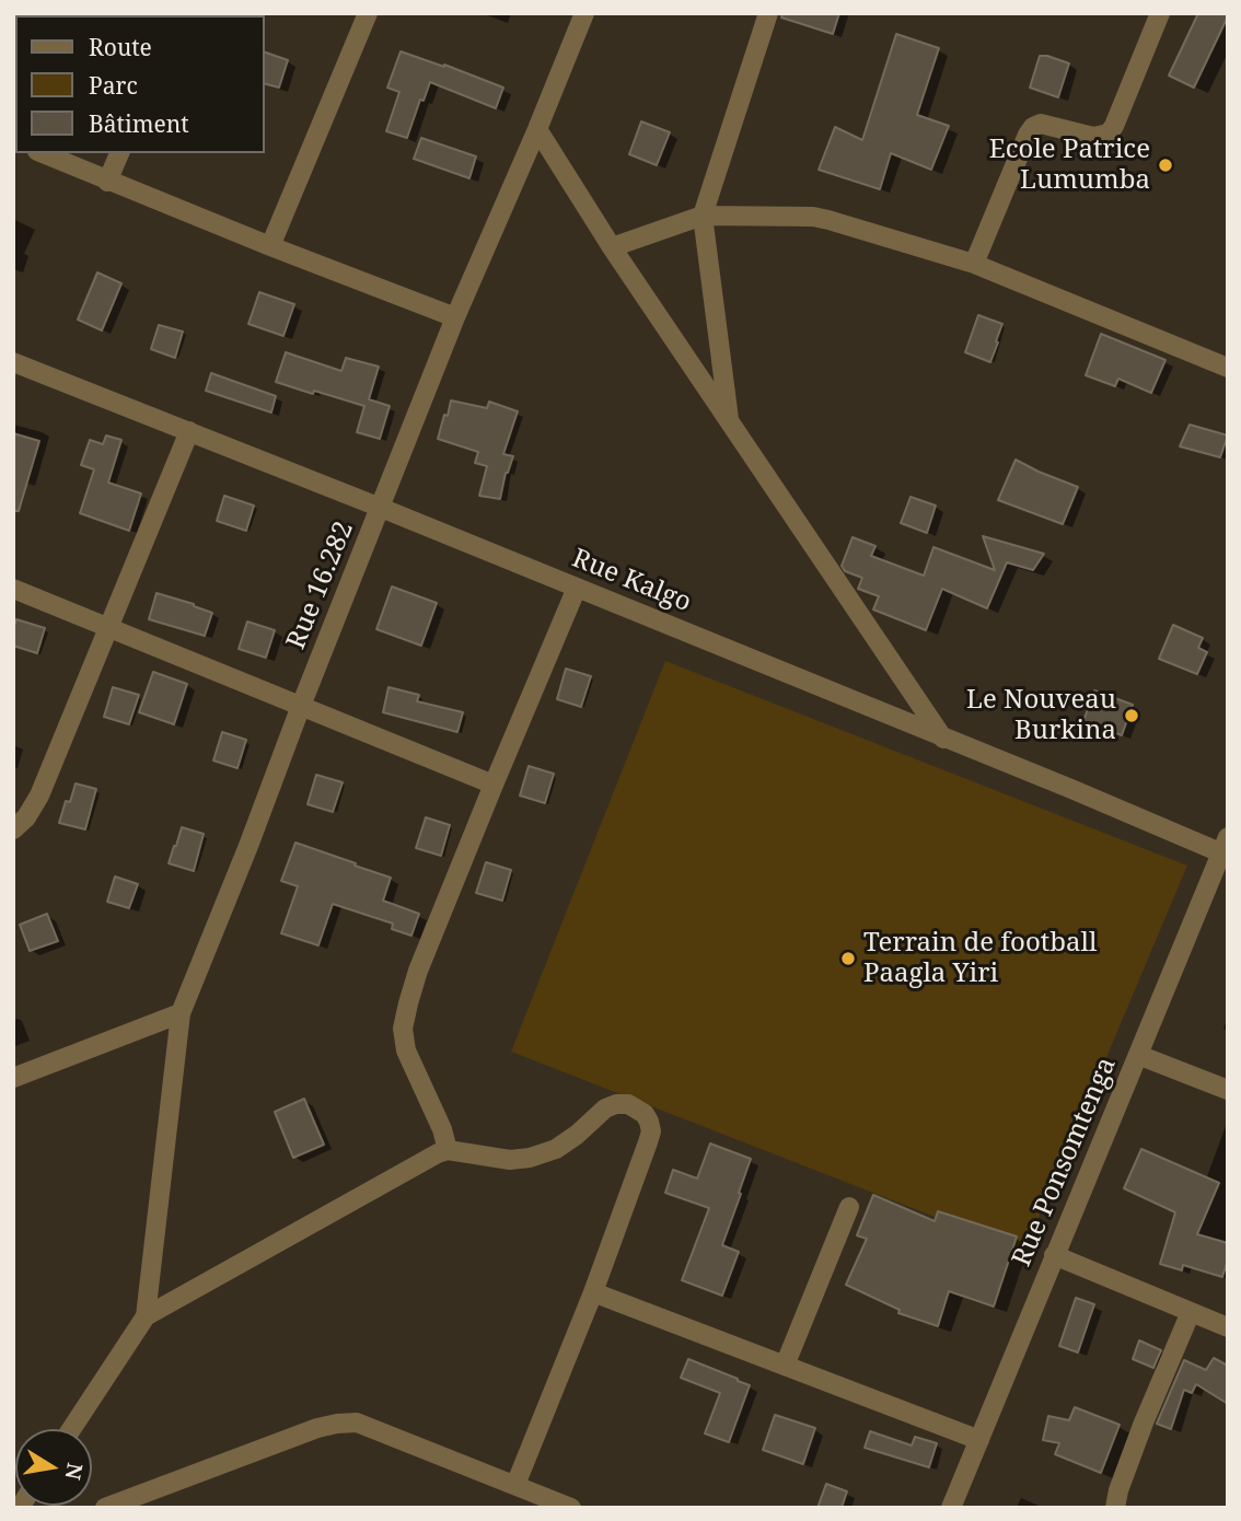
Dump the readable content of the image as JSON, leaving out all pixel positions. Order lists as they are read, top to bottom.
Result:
{
  "streets": {
    "street": ["Rue Kalgo", "Rue 16.282", "Rue Ponsomtenga"]
  },
  "crossings": [
    ["Rue Kalgo", "Rue 16.282"],
    ["Rue Kalgo", "Rue Ponsomtenga"]
  ],
  "places": ["Ecole Patrice Lumumba", "Le Nouveau Burkina", "Terrain de football Paagla Yiri"],
  "legend": ["Route", "Parc", "Bâtiment"],
  "north": "right"
}
